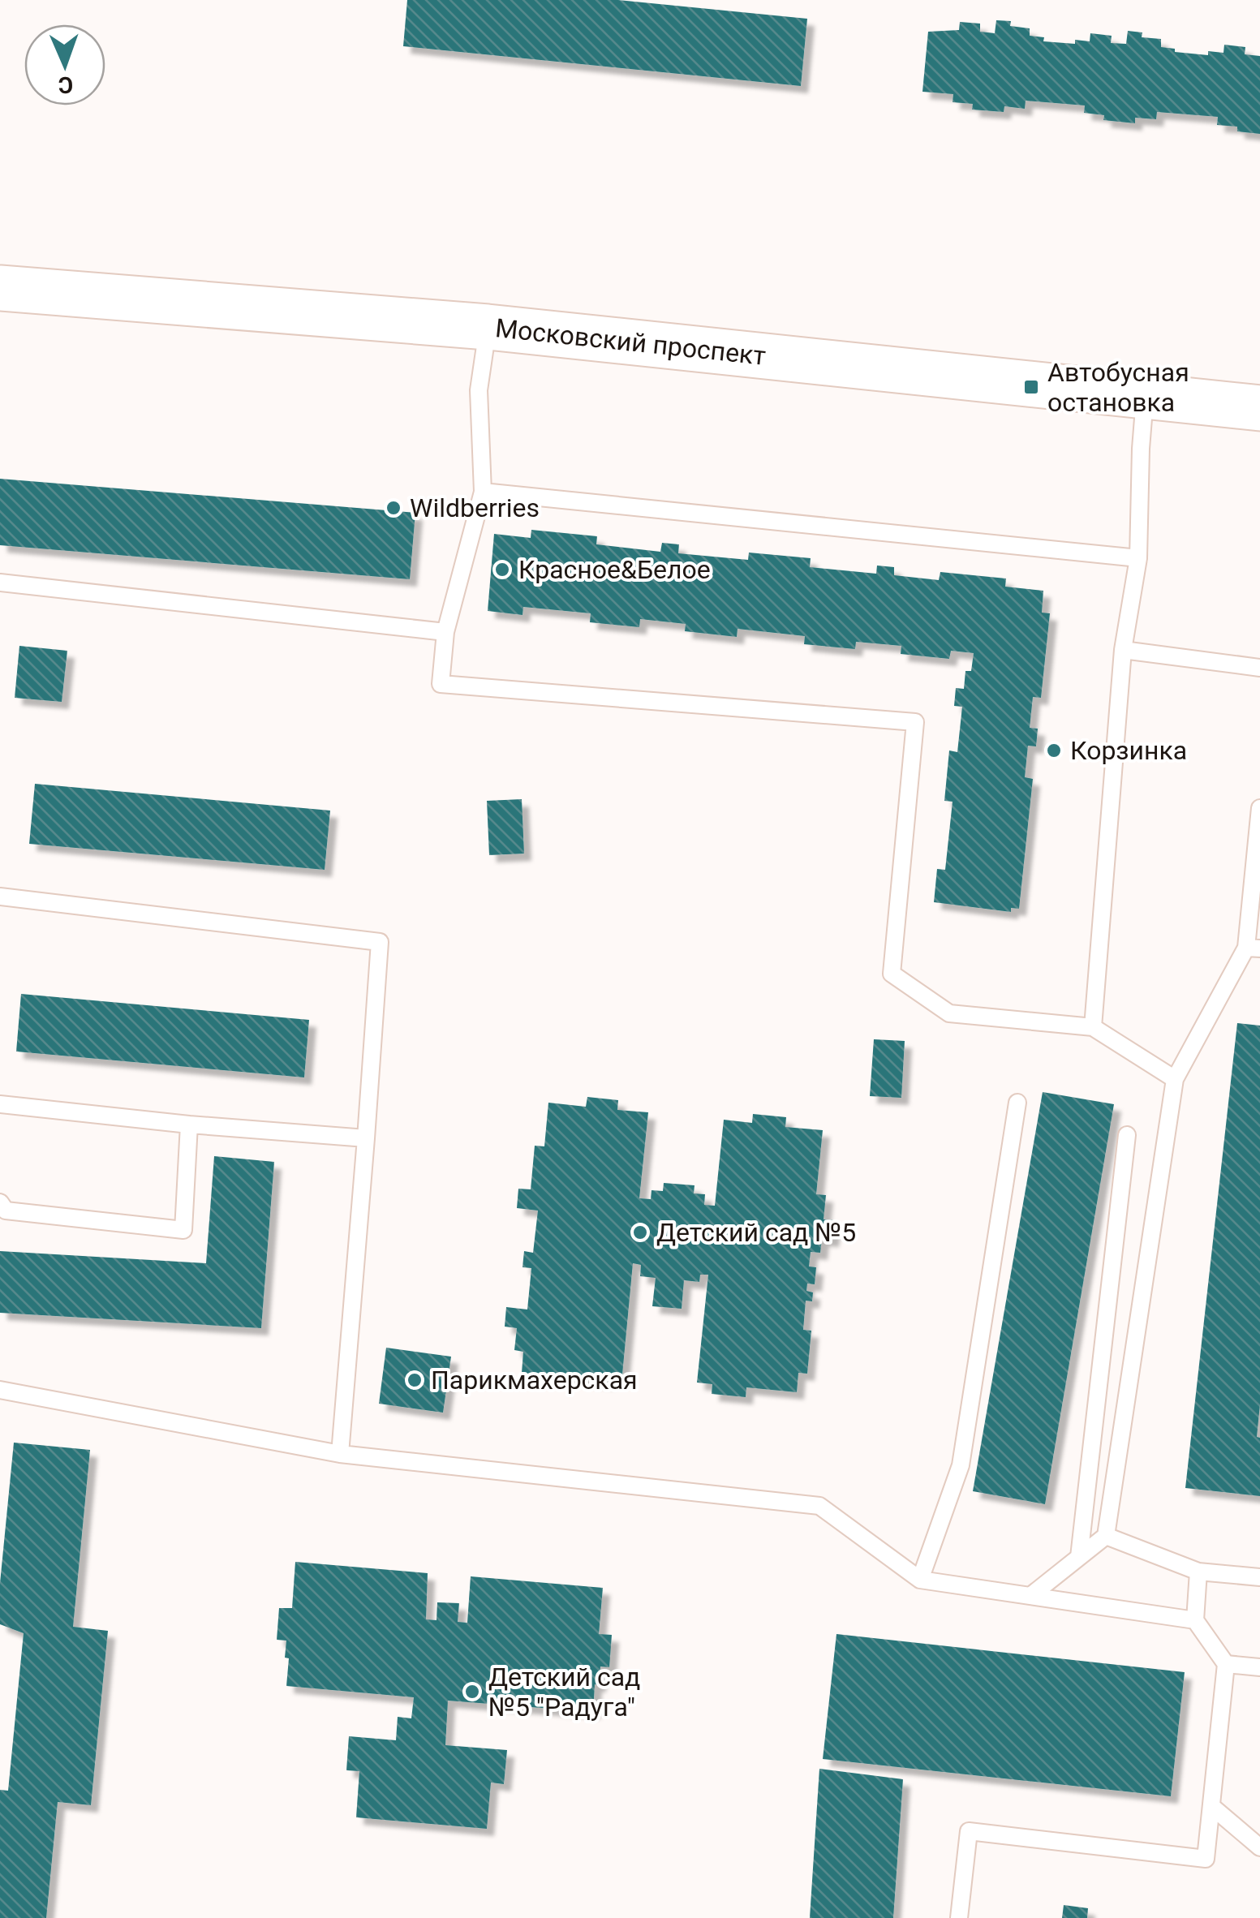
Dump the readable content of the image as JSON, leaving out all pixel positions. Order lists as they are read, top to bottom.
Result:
{
  "streets": {
    "main road": ["Московский проспект"]
  },
  "places": {
    "transit": ["Автобусная остановка"],
    "other": [
      "Wildberries",
      "Красное&Белое",
      "Корзинка",
      "Детский сад №5",
      "Парикмахерская",
      "Детский сад №5 \"Радуга\""
    ]
  },
  "north": "bottom"
}
